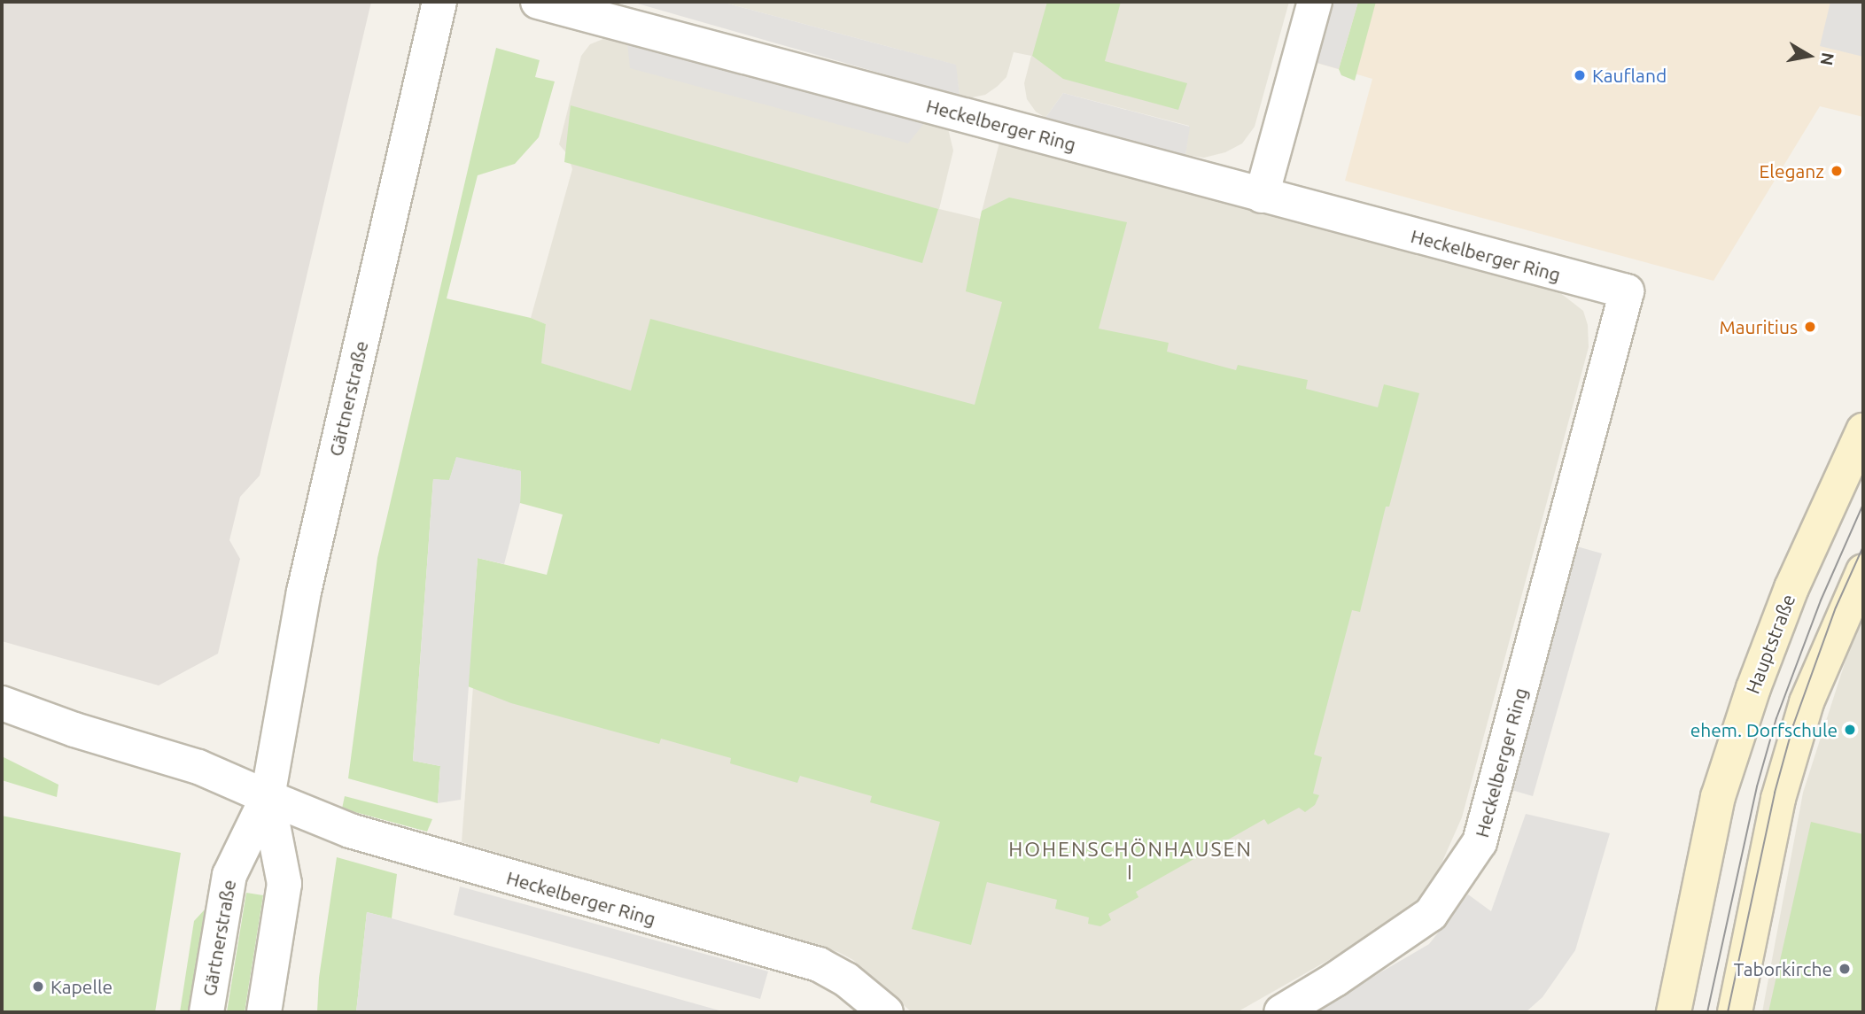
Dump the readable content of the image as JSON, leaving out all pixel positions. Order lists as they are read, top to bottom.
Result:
{
  "streets": {
    "main road": ["Hauptstraße"],
    "street": ["Heckelberger Ring", "Gärtnerstraße"]
  },
  "crossings": [
    ["Heckelberger Ring", "Gärtnerstraße"]
  ],
  "districts": ["HOHENSCHÖNHAUSEN I"],
  "places": [
    "Kaufland",
    "Eleganz",
    "Mauritius",
    "ehem. Dorfschule",
    "Taborkirche",
    "Kapelle"
  ],
  "north": "right"
}
